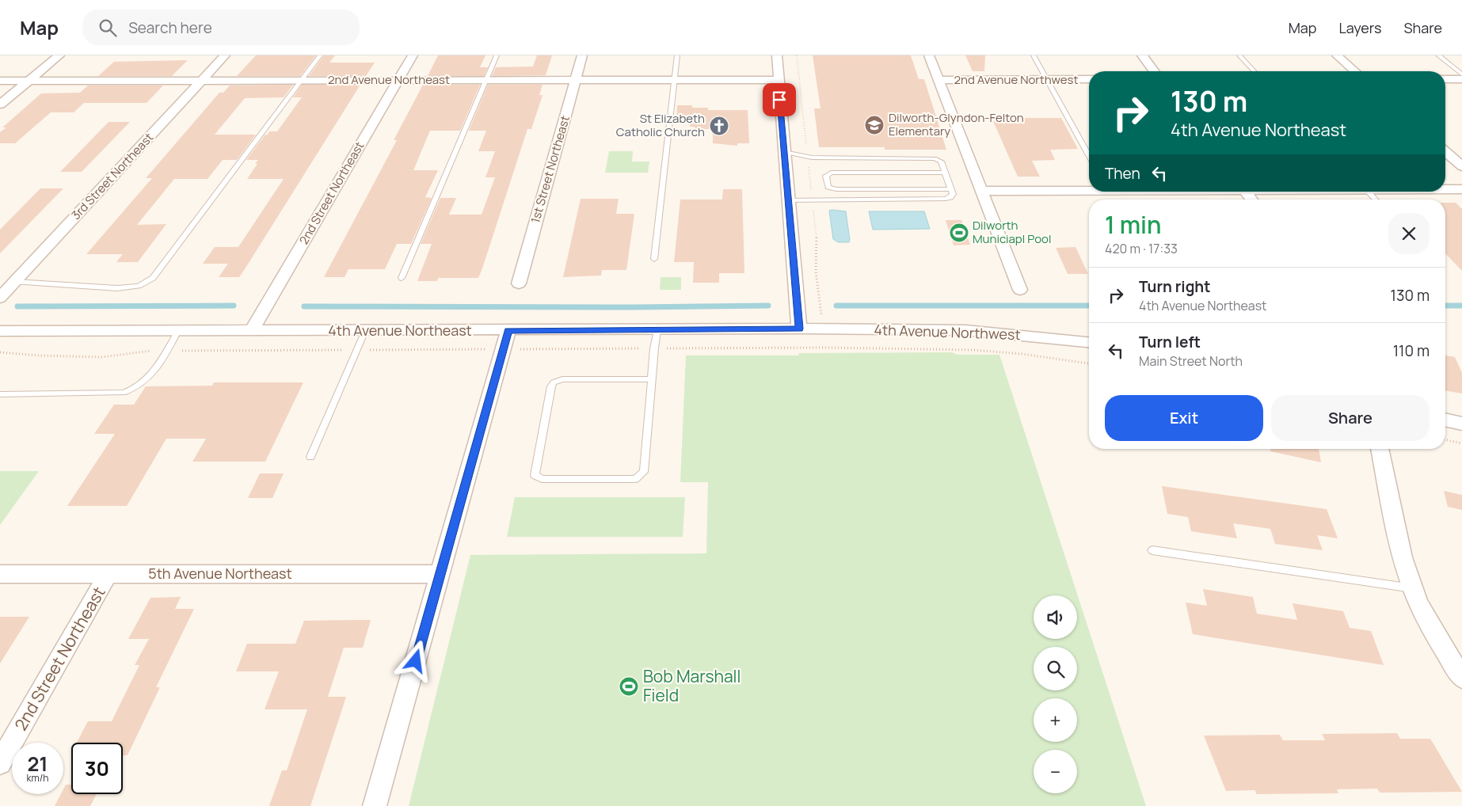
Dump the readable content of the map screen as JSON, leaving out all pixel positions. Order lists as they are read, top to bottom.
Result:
{
  "streets": {
    "street": [
      "2nd Avenue Northeast",
      "2nd Avenue Northwest",
      "1st Street Northeast",
      "3rd Street Northeast",
      "2nd Street Northeast",
      "4th Avenue Northeast",
      "4th Avenue Northwest",
      "5th Avenue Northeast"
    ]
  },
  "crossings": [
    ["2nd Avenue Northeast", "1st Street Northeast"],
    ["2nd Avenue Northeast", "3rd Street Northeast"],
    ["2nd Avenue Northeast", "2nd Street Northeast"],
    ["2nd Street Northeast", "4th Avenue Northeast"],
    ["2nd Street Northeast", "5th Avenue Northeast"],
    ["4th Avenue Northeast", "4th Avenue Northwest"]
  ],
  "places": {
    "school or university": ["Dilworth-Glyndon-Felton Elementary"],
    "church": ["St Elizabeth Catholic Church"],
    "sports": ["Dilworth Municiapl Pool", "Bob Marshall Field"]
  },
  "page": {
    "header": "Map",
    "search": "Search here",
    "nav": ["Map", "Layers", "Share"],
    "turn": ["130 m", "4th Avenue Northeast"],
    "then": "Then",
    "heading": ["1 min", "420 m · 17:33"],
    "list": [
      {
        "name": "Turn right",
        "note": "4th Avenue Northeast",
        "value": "130 m"
      },
      {
        "name": "Turn left",
        "note": "Main Street North",
        "value": "110 m"
      }
    ],
    "buttons": ["Exit", "Share"],
    "map_buttons": ["+", "−"],
    "speed": "21 km/h",
    "limit": "30"
  }
}
